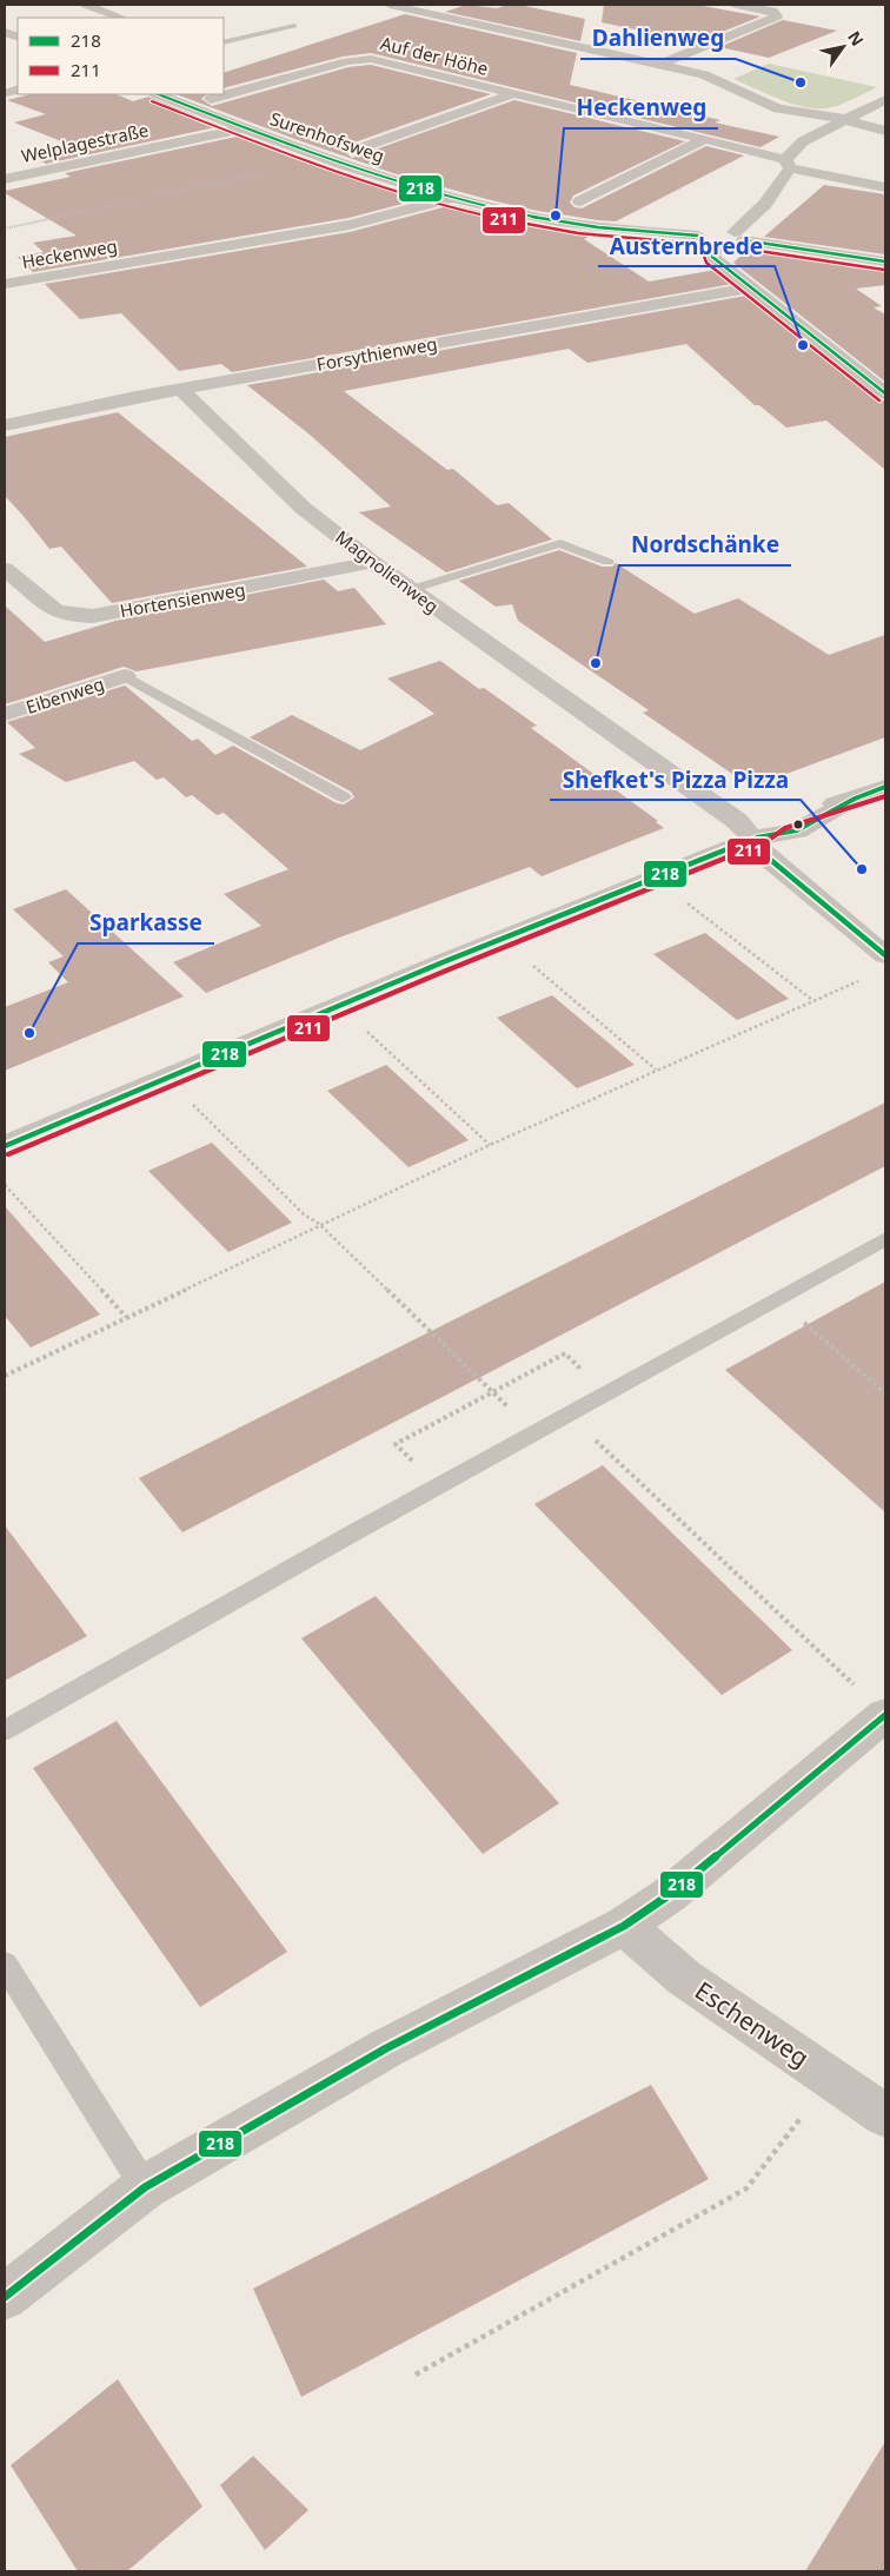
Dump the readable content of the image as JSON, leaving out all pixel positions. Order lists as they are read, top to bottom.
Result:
{
  "streets": {
    "street": [
      "Auf der Höhe",
      "Surenhofsweg",
      "Welplagestraße",
      "Heckenweg",
      "Forsythienweg",
      "Magnolienweg",
      "Hortensienweg",
      "Eibenweg",
      "Eschenweg"
    ]
  },
  "crossings": [
    ["Surenhofsweg", "Welplagestraße"],
    ["Surenhofsweg", "Heckenweg"],
    ["Forsythienweg", "Magnolienweg"],
    ["Magnolienweg", "Hortensienweg"]
  ],
  "places": [
    "Dahlienweg",
    "Heckenweg",
    "Austernbrede",
    "Nordschänke",
    "Shefket's Pizza Pizza",
    "Sparkasse"
  ],
  "lines": ["transit line 218", "transit line 211"],
  "legend": ["218", "211"],
  "north": "top right"
}
